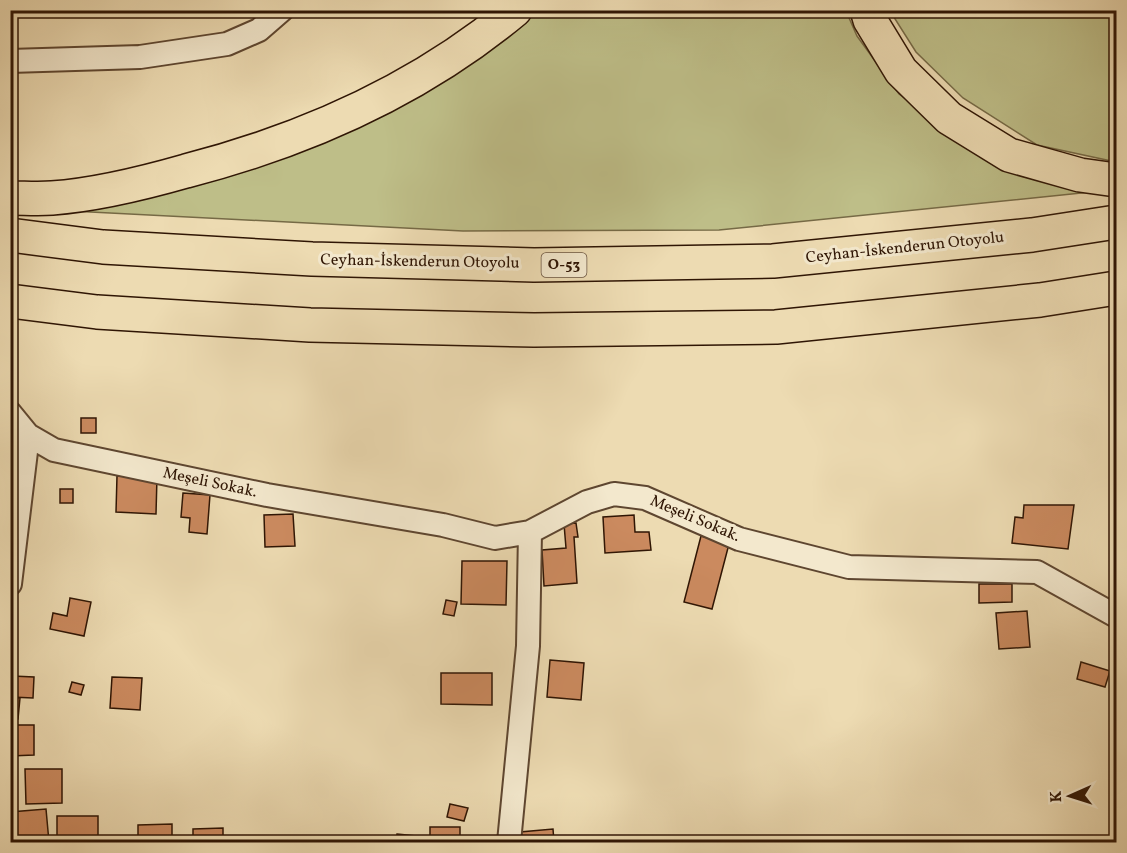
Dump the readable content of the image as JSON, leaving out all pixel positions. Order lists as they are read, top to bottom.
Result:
{
  "streets": {
    "highway": ["Ceyhan-İskenderun Otoyolu", "O-53"],
    "street": ["Meşeli Sokak."]
  },
  "north": "left"
}
